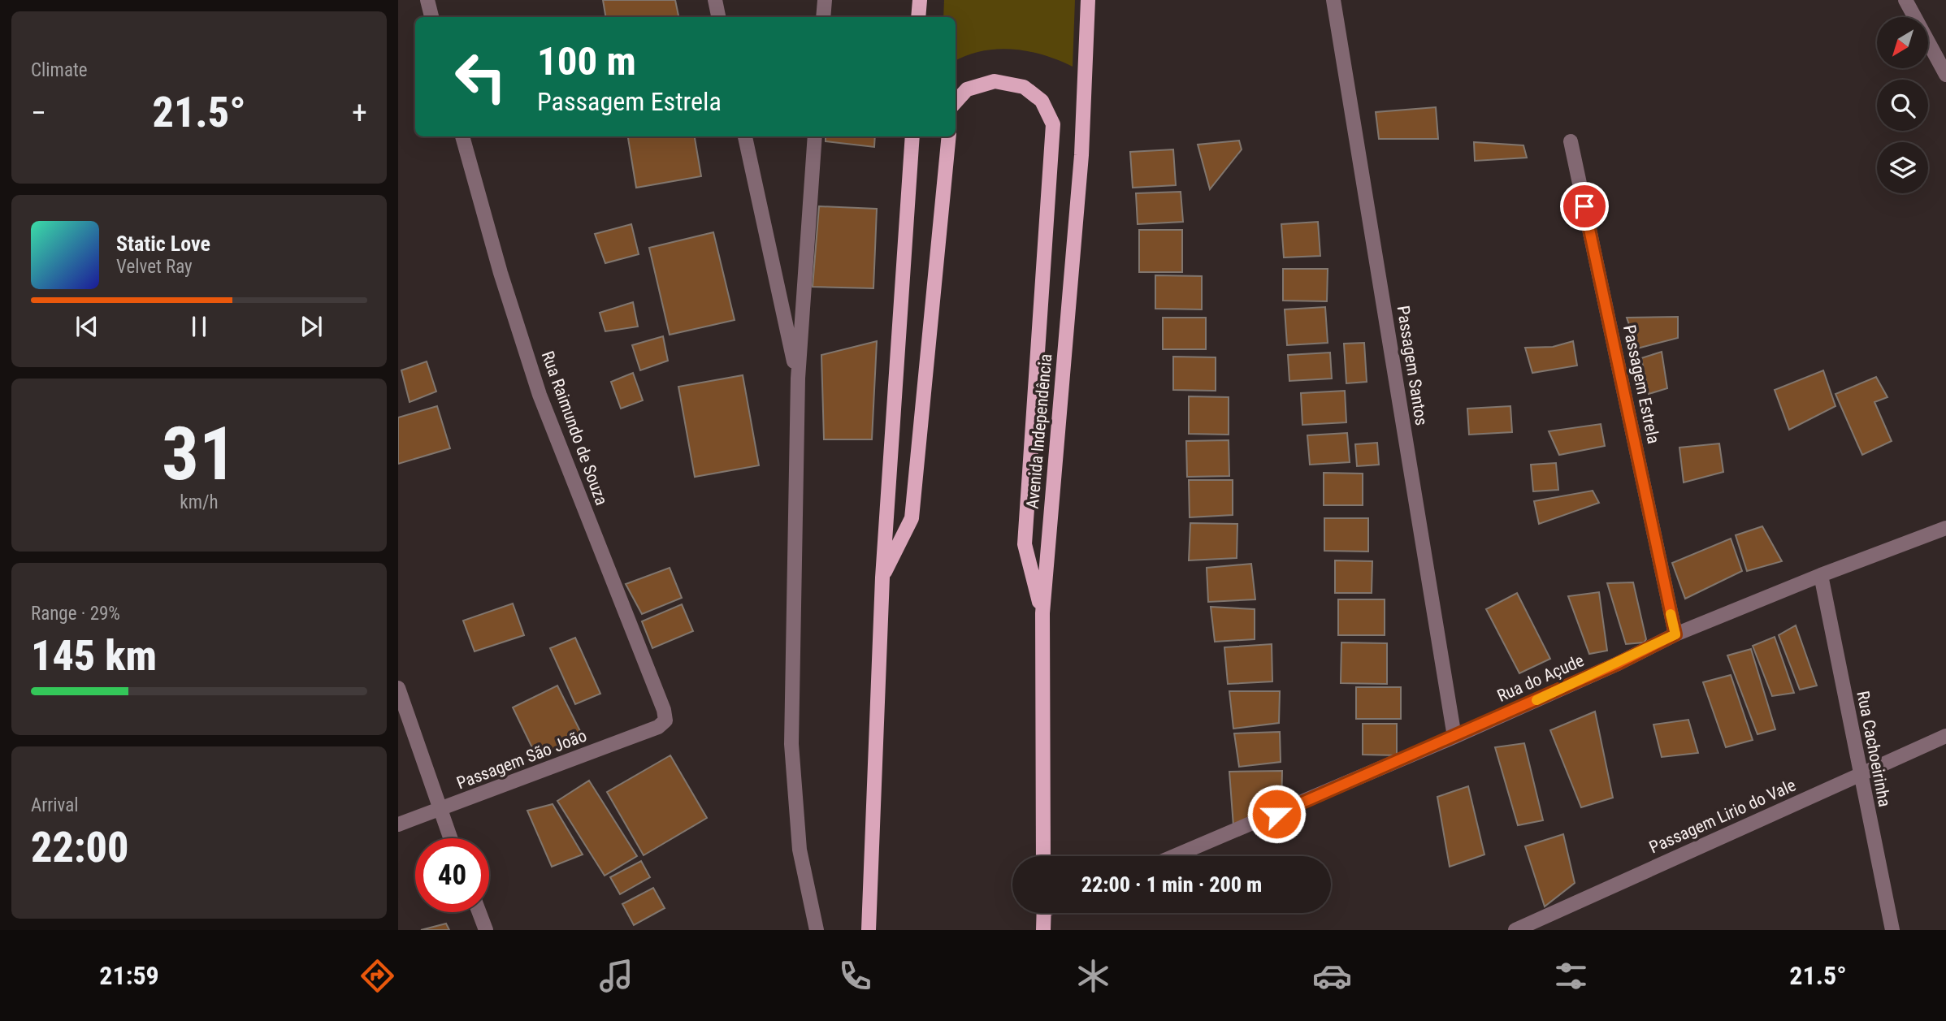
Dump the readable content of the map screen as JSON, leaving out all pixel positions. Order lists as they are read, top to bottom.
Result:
{
  "streets": {
    "main road": ["Avenida Independência"],
    "street": [
      "Passagem Santos",
      "Passagem Estrela",
      "Rua Raimundo de Souza",
      "Rua do Açude",
      "Rua Cachoeirinha",
      "Passagem São João",
      "Passagem Lirio do Vale"
    ]
  },
  "crossings": [
    ["Passagem Santos", "Rua do Açude"],
    ["Passagem Estrela", "Rua do Açude"],
    ["Rua Raimundo de Souza", "Passagem São João"],
    ["Rua do Açude", "Rua Cachoeirinha"],
    ["Rua Cachoeirinha", "Passagem Lirio do Vale"]
  ],
  "north": "bottom left",
  "page": {
    "tile": [
      "Climate",
      ["31", "km/h"],
      ["Range · 29%", "145 km"],
      ["Arrival", "22:00"]
    ],
    "turn": ["100 m", "Passagem Estrela"],
    "heat": ["−", "21.5°", "+"],
    "song": ["Static Love", "Velvet Ray"],
    "limit": "40",
    "trip": "22:00 · 1 min · 200 m",
    "tabs": ["21:59", "21.5°"]
  }
}
